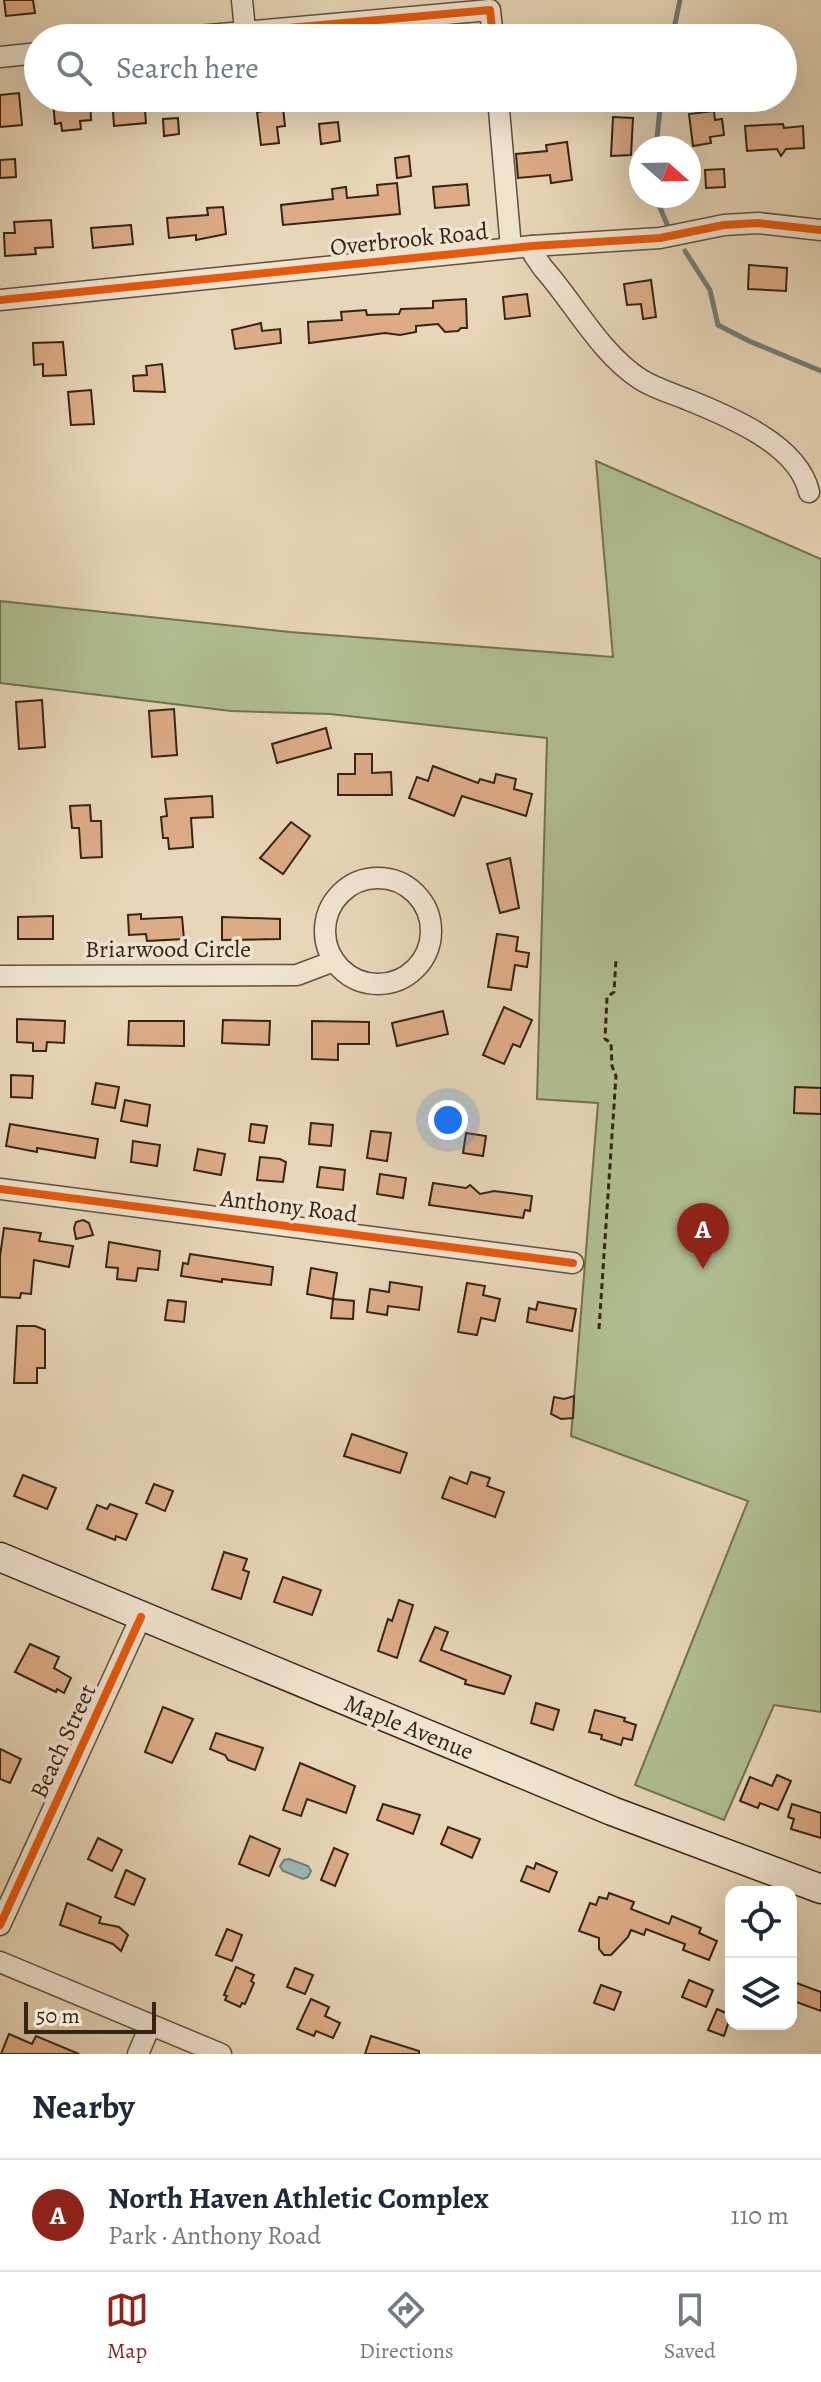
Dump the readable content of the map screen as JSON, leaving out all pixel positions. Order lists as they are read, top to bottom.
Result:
{
  "streets": {
    "main road": ["Maple Avenue"],
    "street": [
      "Overbrook Road",
      "Briarwood Circle",
      "Anthony Road",
      "Beach Street"
    ]
  },
  "crossings": [
    ["Maple Avenue", "Beach Street"]
  ],
  "scale_bar": "50 m",
  "north": "right",
  "page": {
    "search": "Search here",
    "pins": "A",
    "scale": "50 m",
    "heading": "Nearby",
    "list": [
      {
        "mark": "A",
        "name": "North Haven Athletic Complex",
        "note": "Park · Anthony Road",
        "value": "110 m"
      }
    ],
    "nav": ["Map", "Directions", "Saved"]
  }
}
